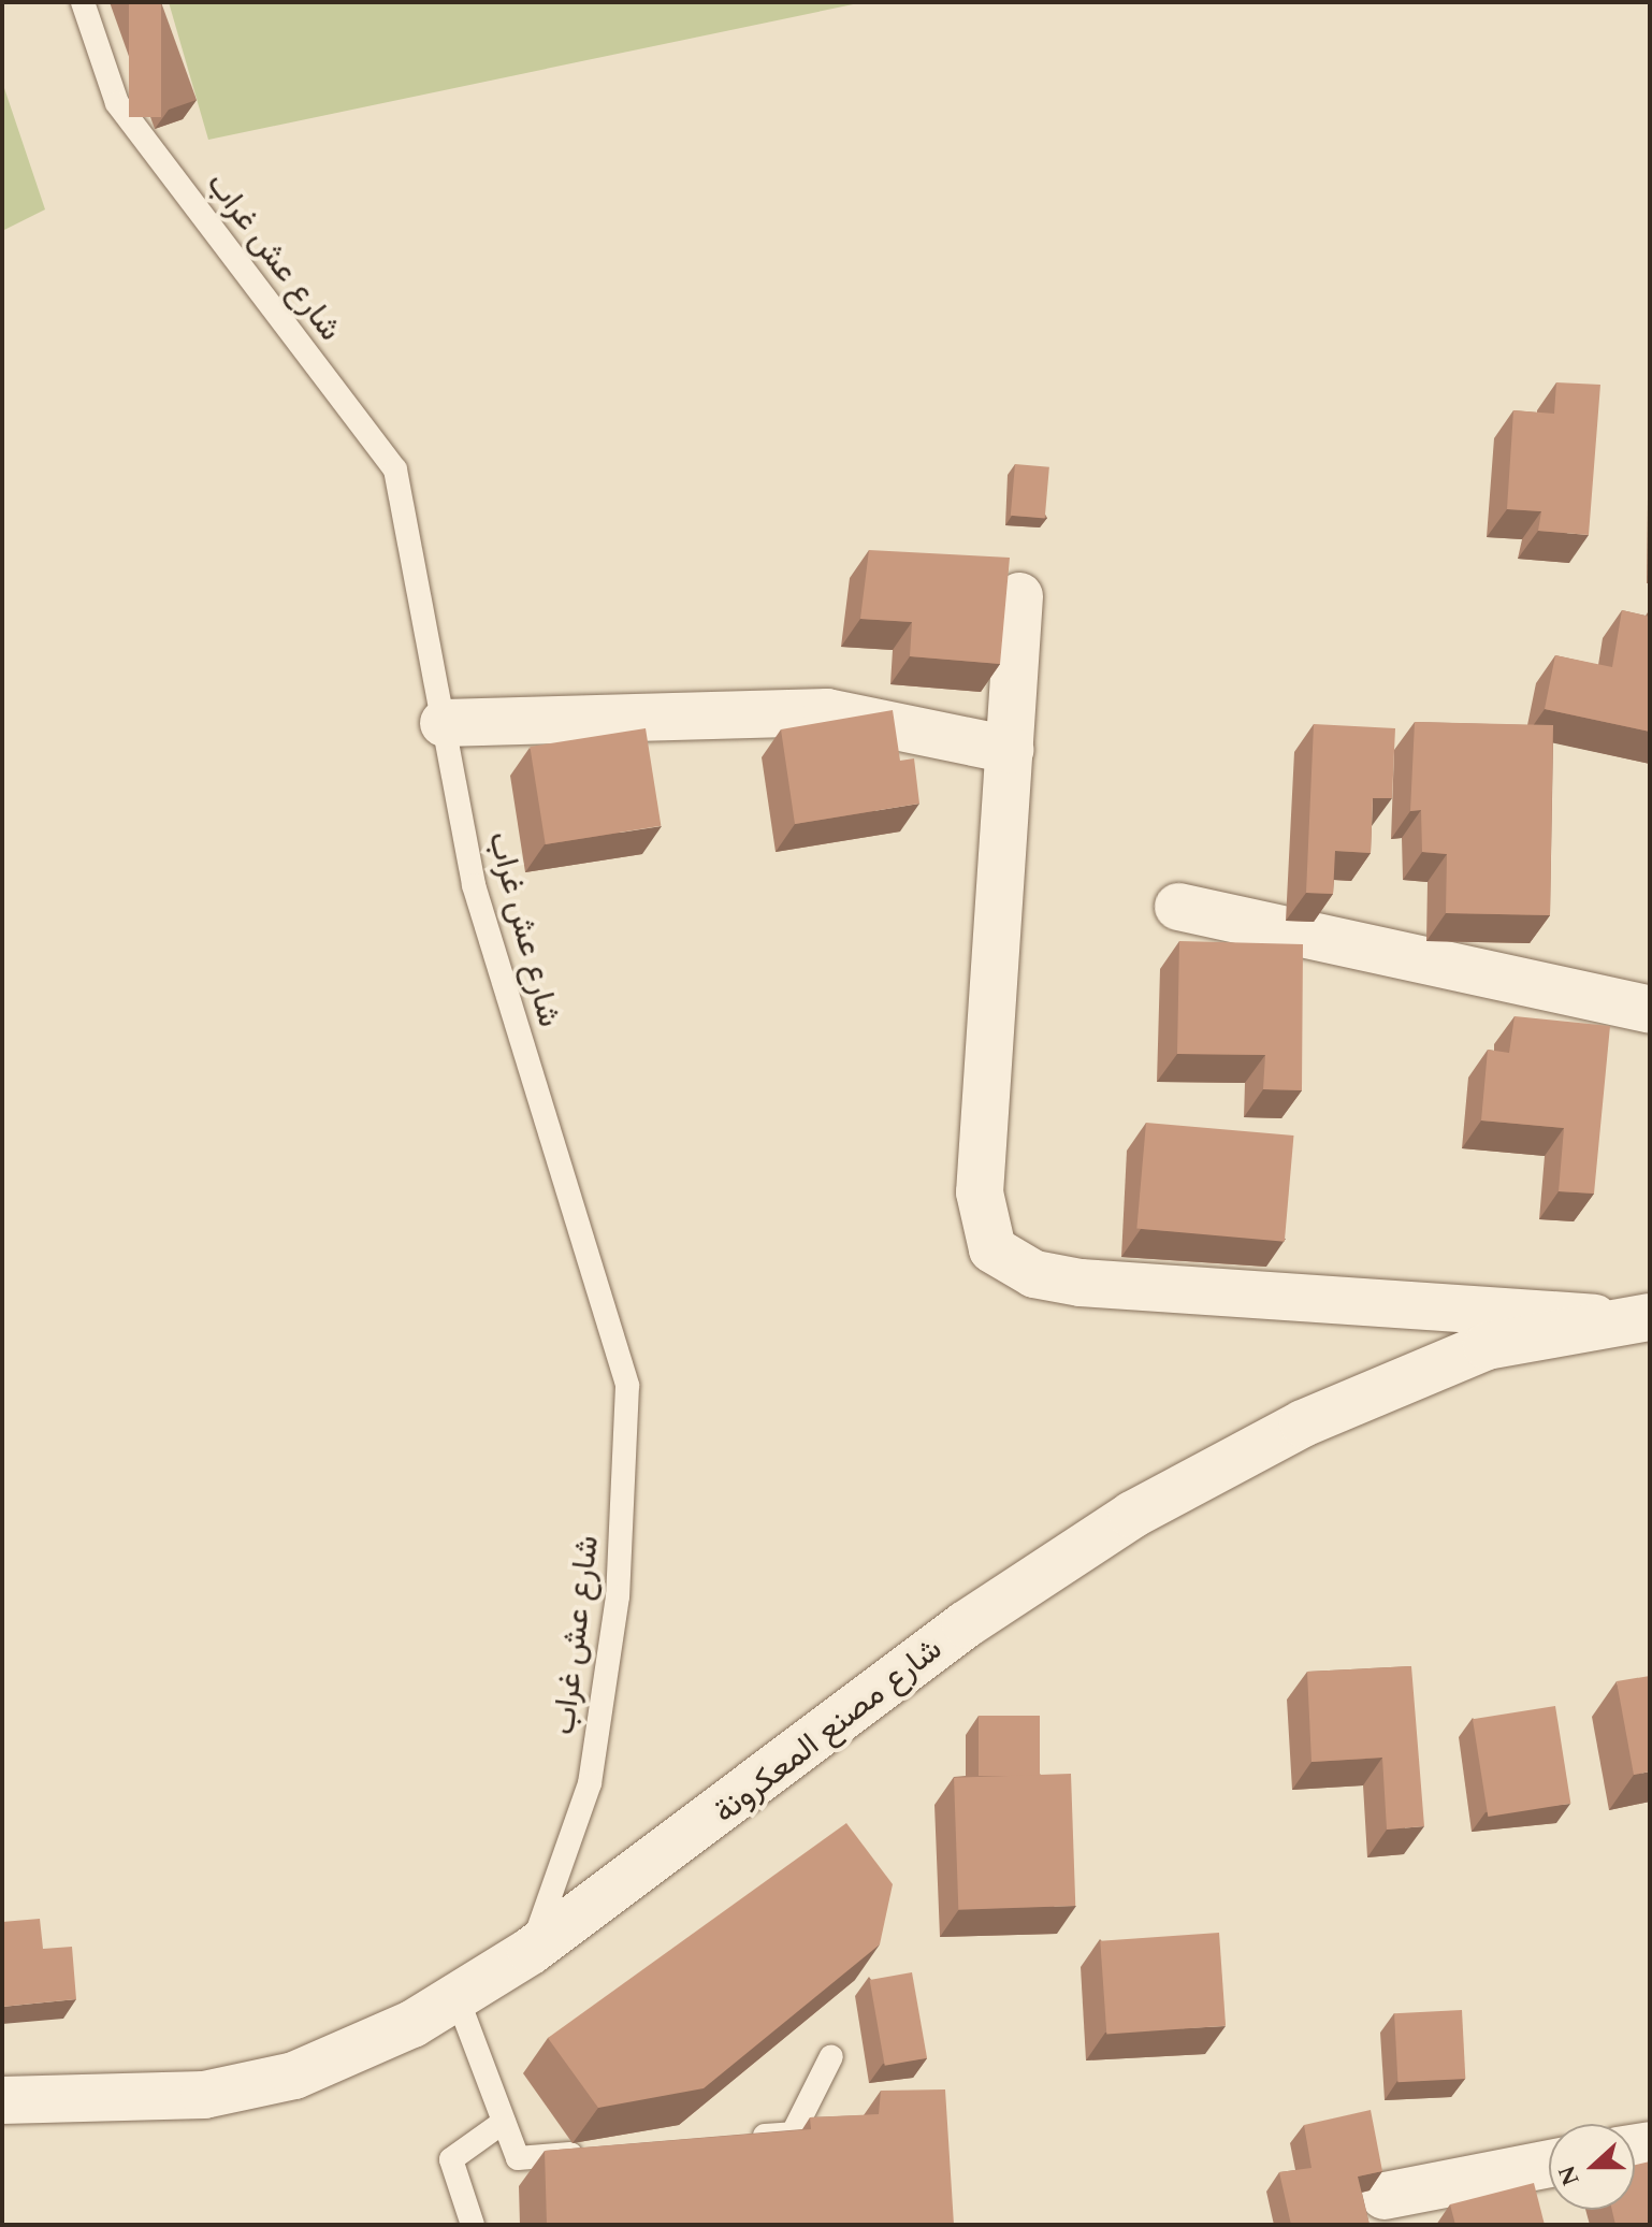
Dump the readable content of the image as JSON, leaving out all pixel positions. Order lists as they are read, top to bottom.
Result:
{
  "streets": {
    "street": ["شارع مصنع المعكرونة"],
    "lane": ["شارع عش غراب"]
  },
  "crossings": [
    ["شارع عش غراب", "شارع مصنع المعكرونة"]
  ],
  "north": "left"
}
